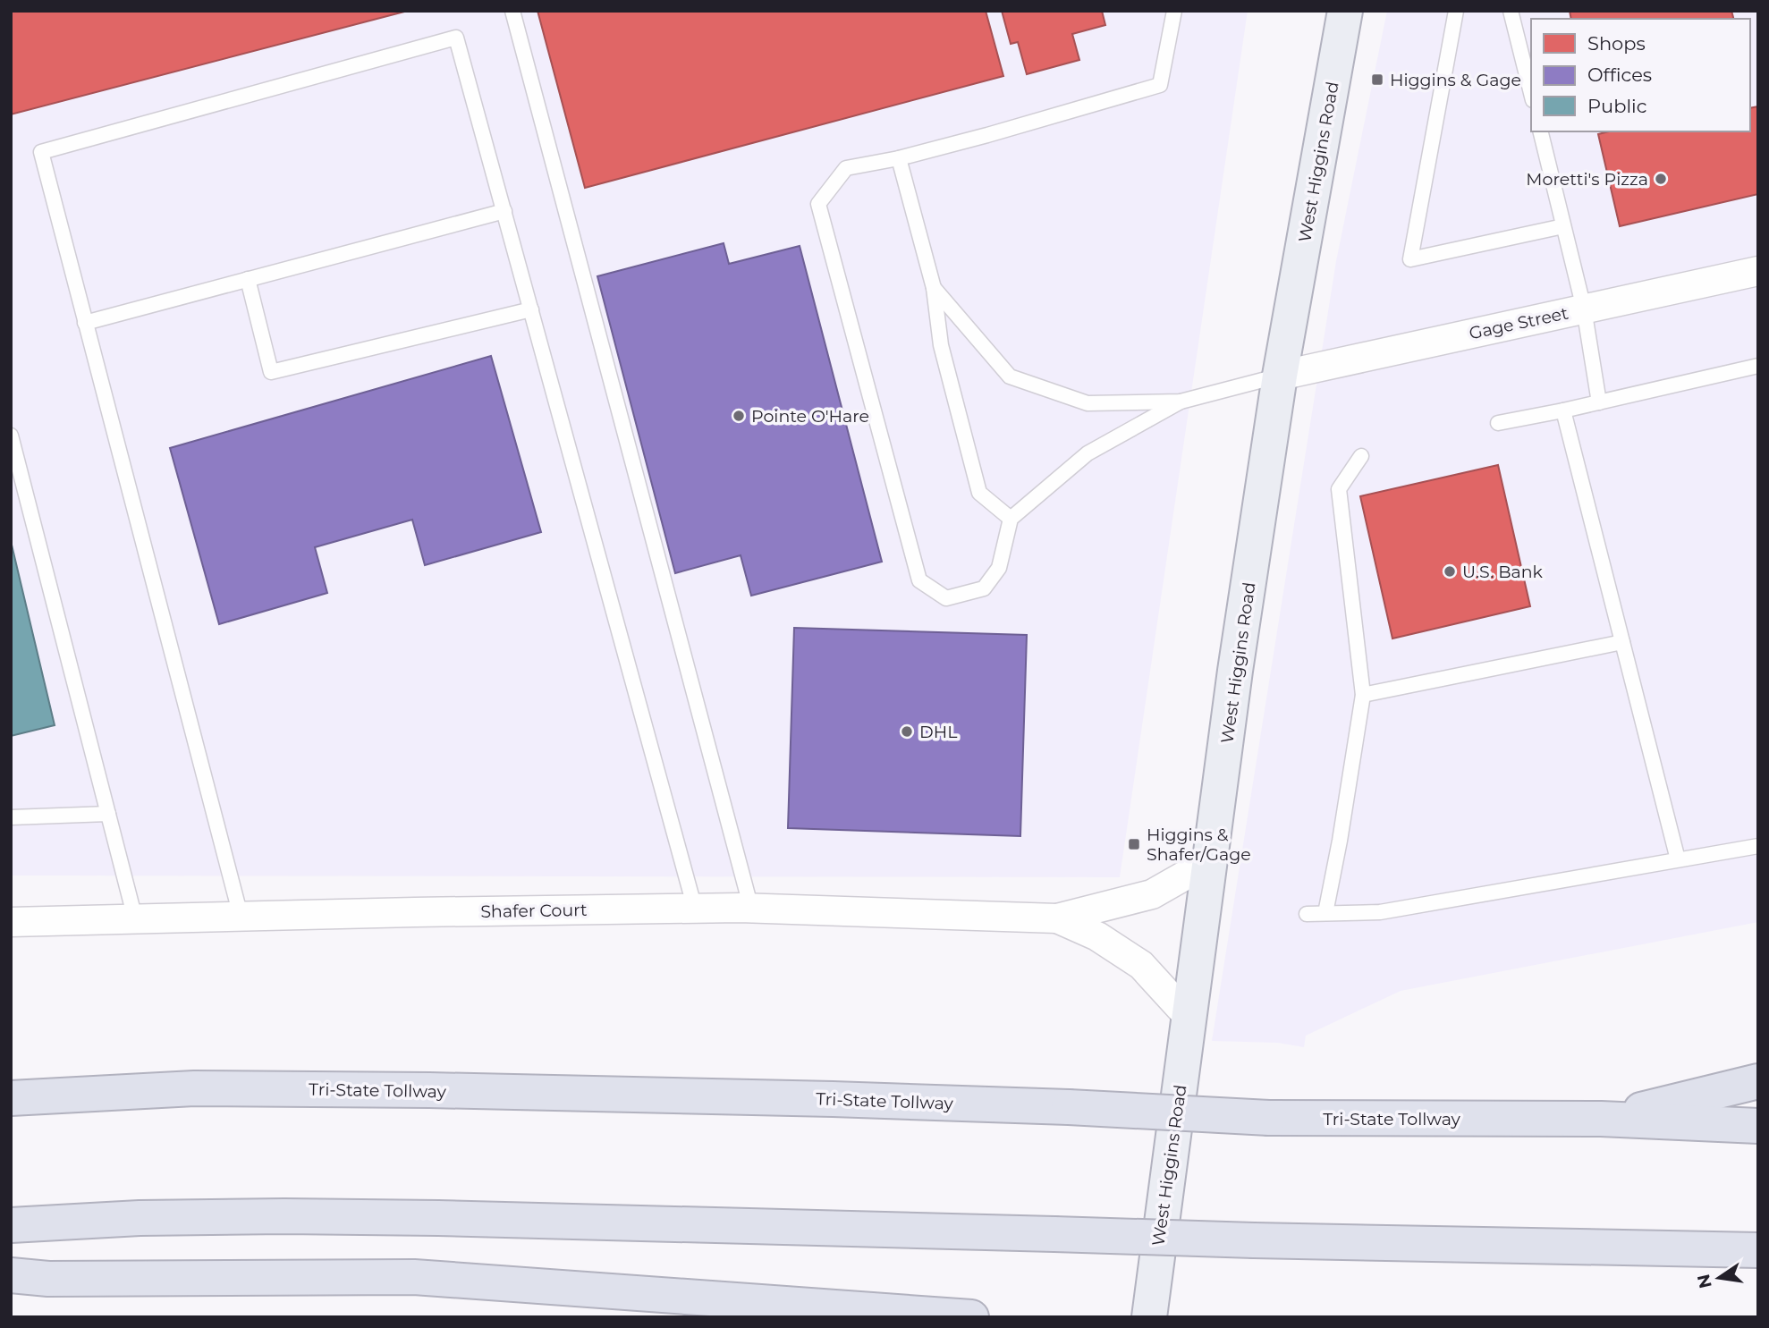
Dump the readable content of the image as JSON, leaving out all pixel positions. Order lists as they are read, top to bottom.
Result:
{
  "streets": {
    "highway": ["Tri-State Tollway"],
    "main road": ["West Higgins Road"],
    "street": ["Gage Street", "Shafer Court"]
  },
  "crossings": [
    ["West Higgins Road", "Gage Street"],
    ["West Higgins Road", "Shafer Court"]
  ],
  "places": {
    "transit": ["Higgins & Gage", "Higgins & Shafer/Gage"],
    "other": [
      "Moretti's Pizza",
      "Pointe O'Hare",
      "U.S. Bank",
      "DHL"
    ]
  },
  "legend": ["Shops", "Offices", "Public"],
  "north": "left"
}
